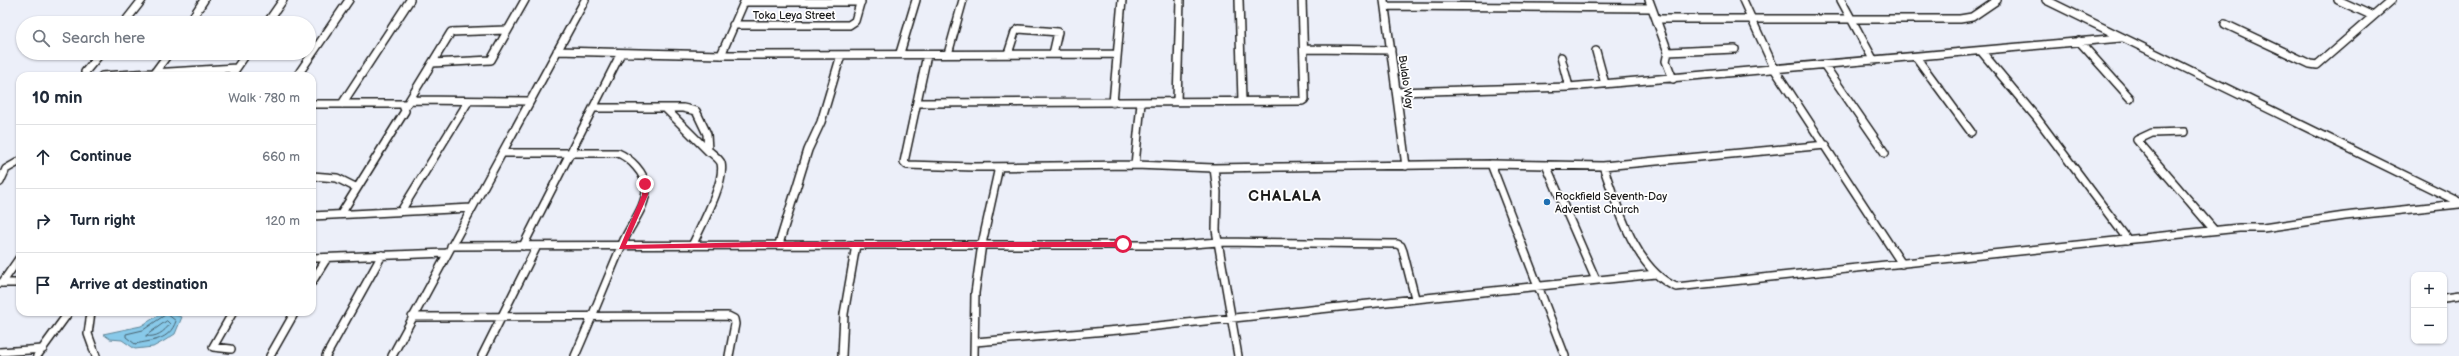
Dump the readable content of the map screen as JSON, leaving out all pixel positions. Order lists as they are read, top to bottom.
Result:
{
  "streets": {
    "street": ["Toka Leya Street", "Bulalo Way"]
  },
  "districts": ["CHALALA"],
  "places": ["Rockfield Seventh-Day Adventist Church"],
  "page": {
    "search": "Search here",
    "heading": ["10 min", "Walk · 780 m"],
    "list": [
      ["Continue", "660 m"],
      ["Turn right", "120 m"],
      "Arrive at destination"
    ],
    "map_buttons": ["+", "−"]
  }
}
